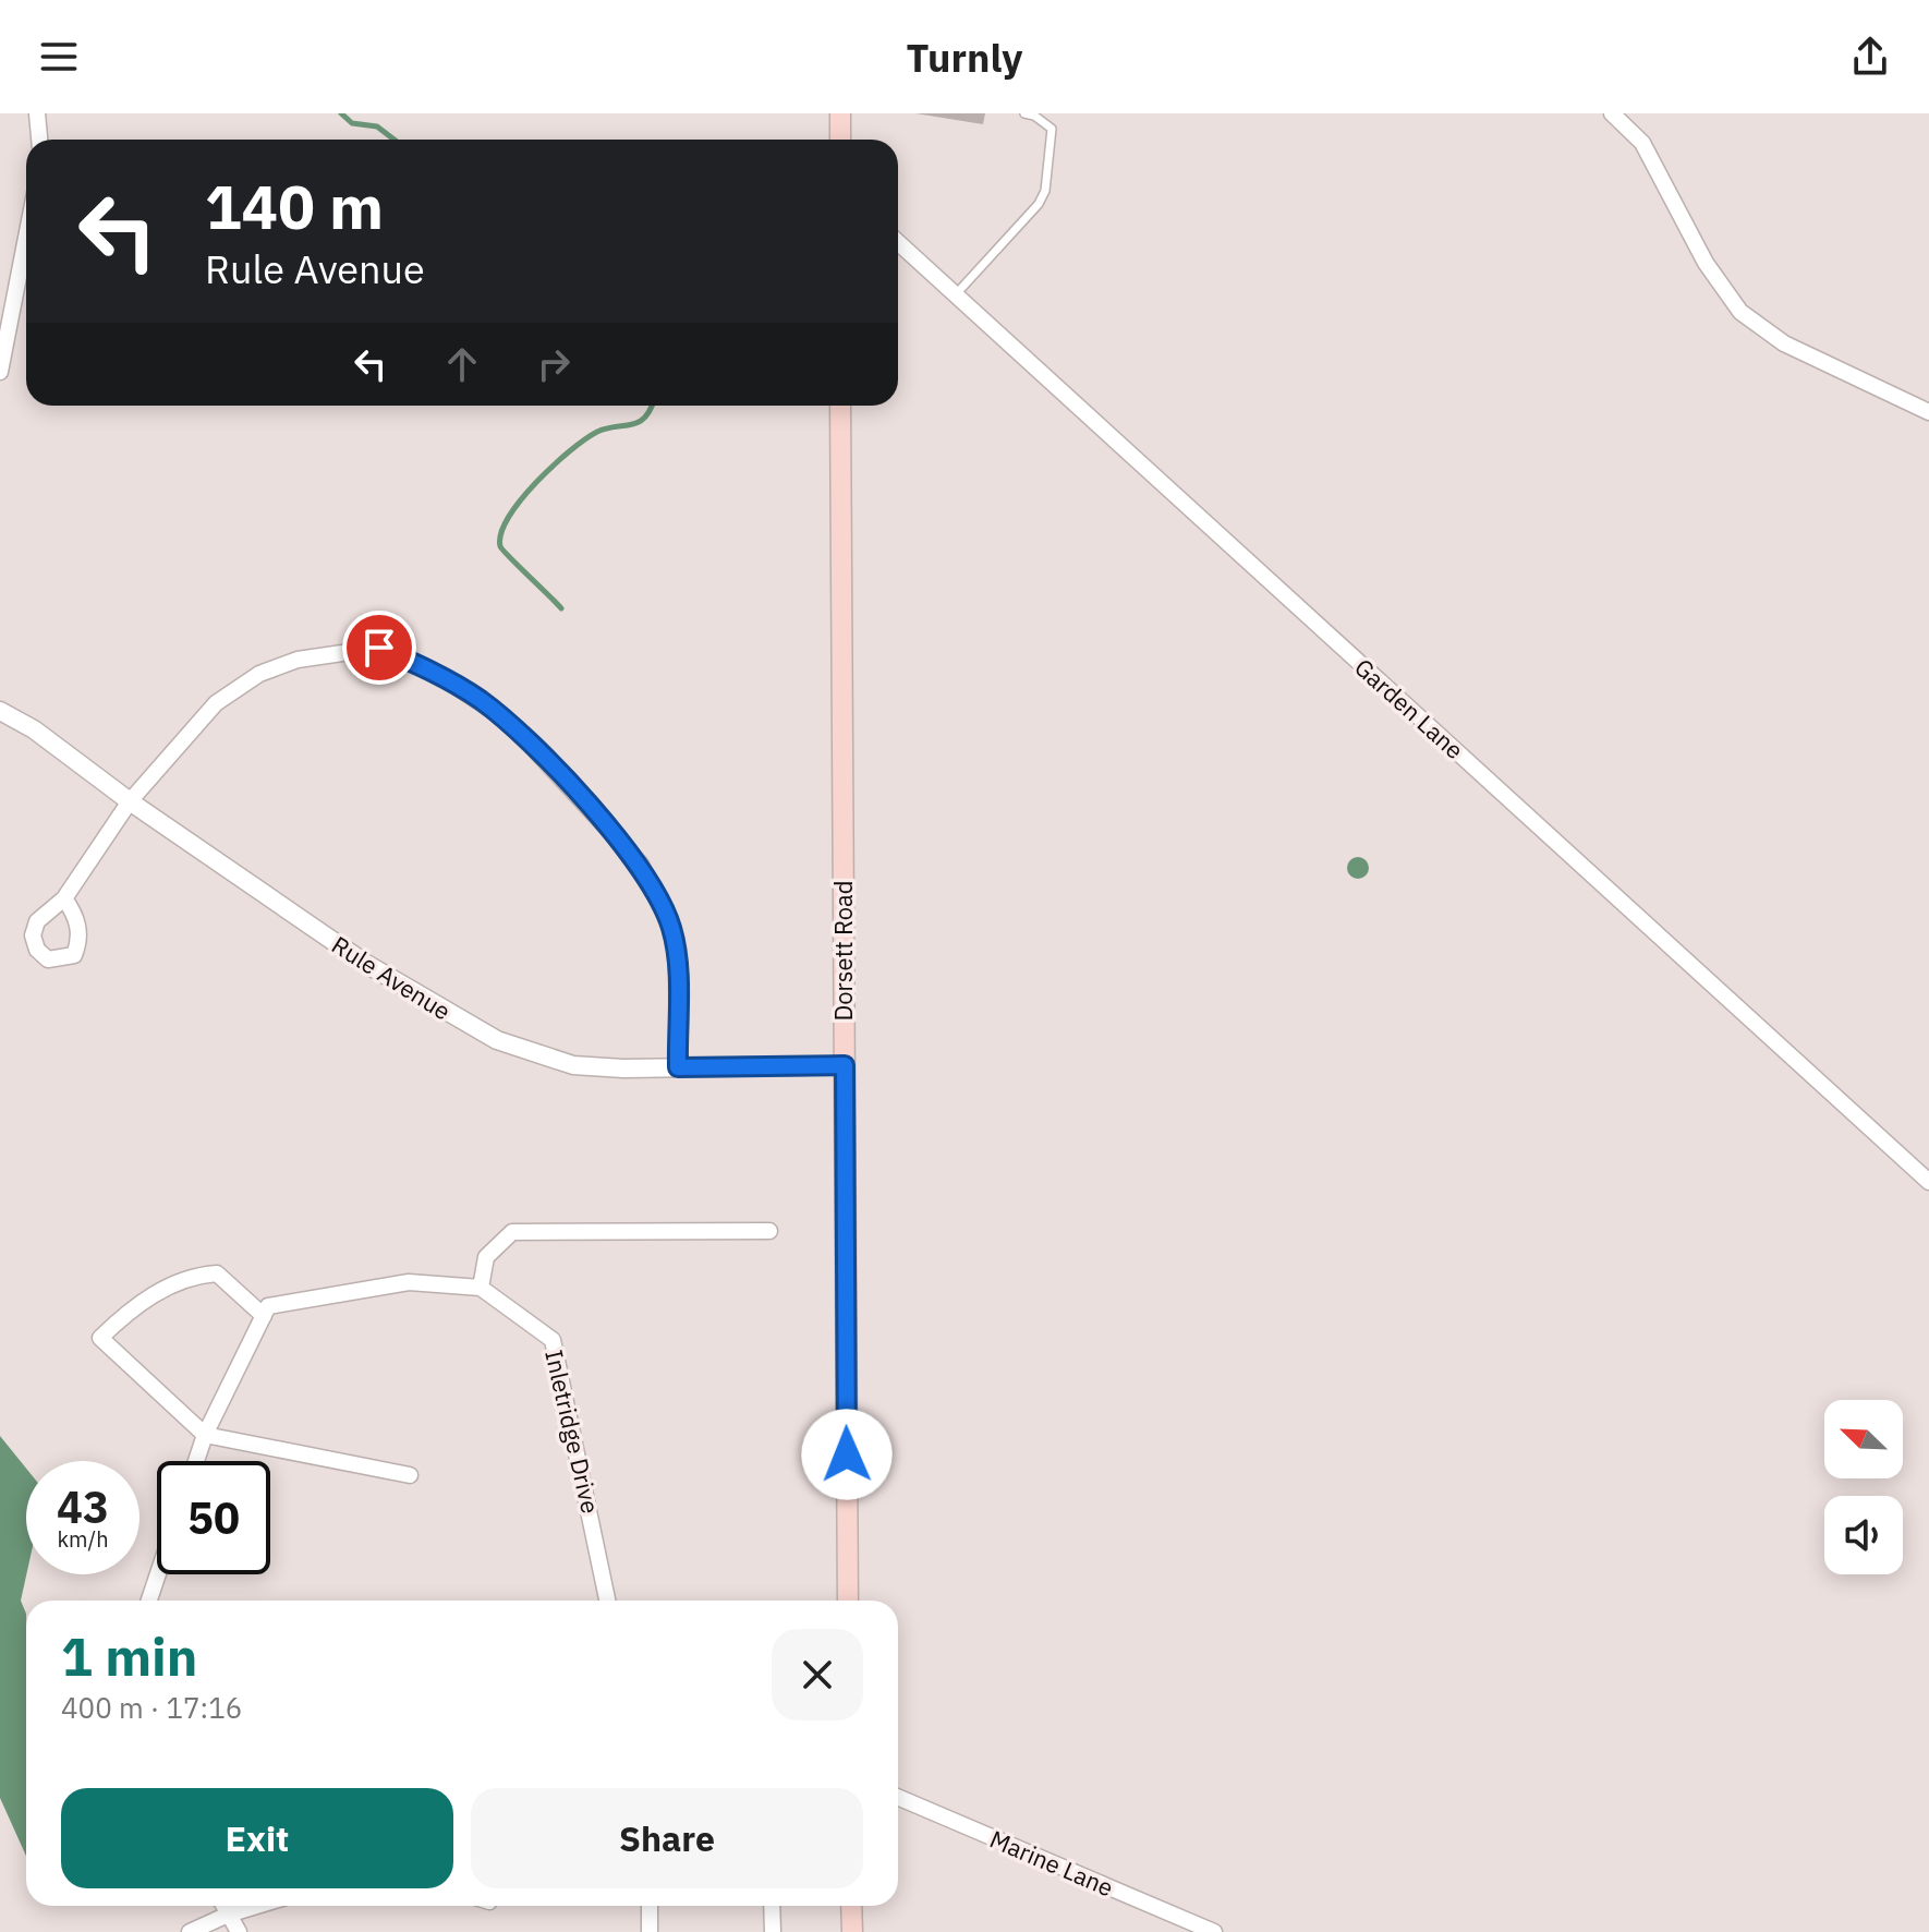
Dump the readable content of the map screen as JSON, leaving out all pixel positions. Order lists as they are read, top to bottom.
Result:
{
  "streets": {
    "main road": ["Dorsett Road"],
    "street": [
      "Garden Lane",
      "Rule Avenue",
      "Inletridge Drive",
      "Marine Lane"
    ]
  },
  "crossings": [
    ["Dorsett Road", "Rule Avenue"]
  ],
  "north": "top left",
  "page": {
    "header": "Turnly",
    "turn": ["140 m", "Rule Avenue"],
    "speed": "43 km/h",
    "limit": "50",
    "heading": ["1 min", "400 m · 17:16"],
    "buttons": ["Exit", "Share"]
  }
}
